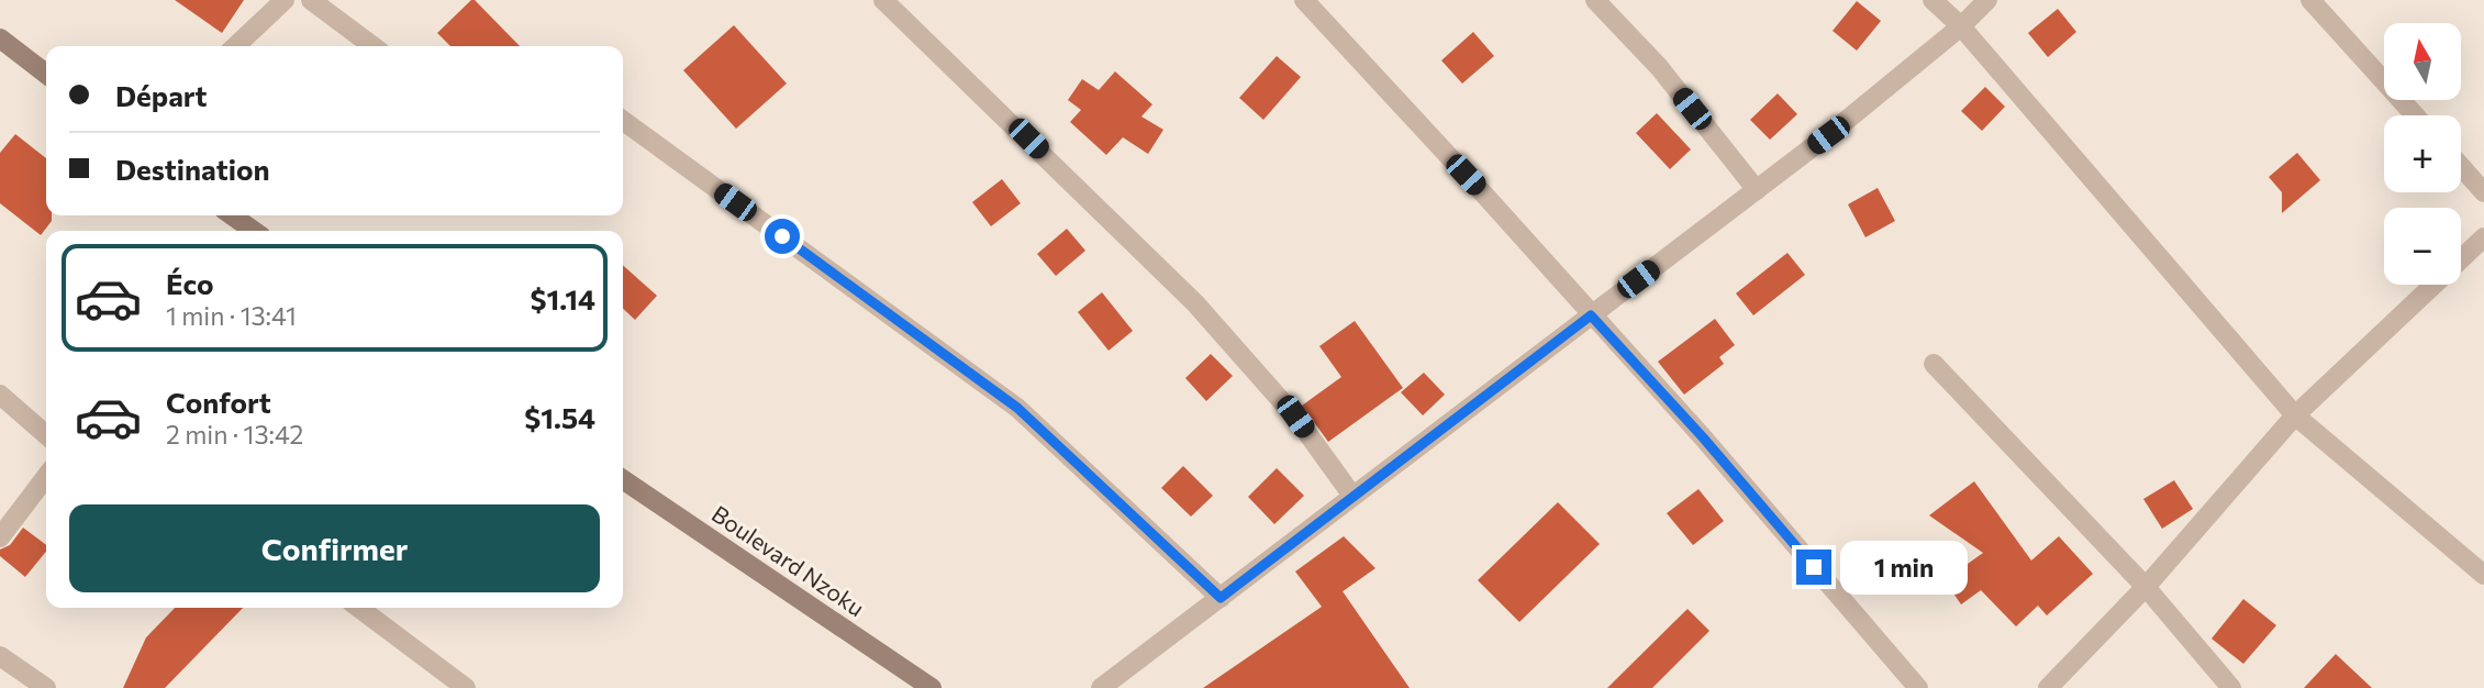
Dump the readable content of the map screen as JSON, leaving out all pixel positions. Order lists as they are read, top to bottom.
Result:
{
  "streets": {
    "street": ["Boulevard Nzoku"]
  },
  "north": "top",
  "page": {
    "map_buttons": ["+", "−"],
    "banner": ["Départ", "Destination"],
    "list": [
      {
        "name": "Éco",
        "note": "1 min · 13:41",
        "value": "$1.14"
      },
      {
        "name": "Confort",
        "note": "2 min · 13:42",
        "value": "$1.54"
      }
    ],
    "buttons": "Confirmer",
    "bubble": "1 min"
  }
}
